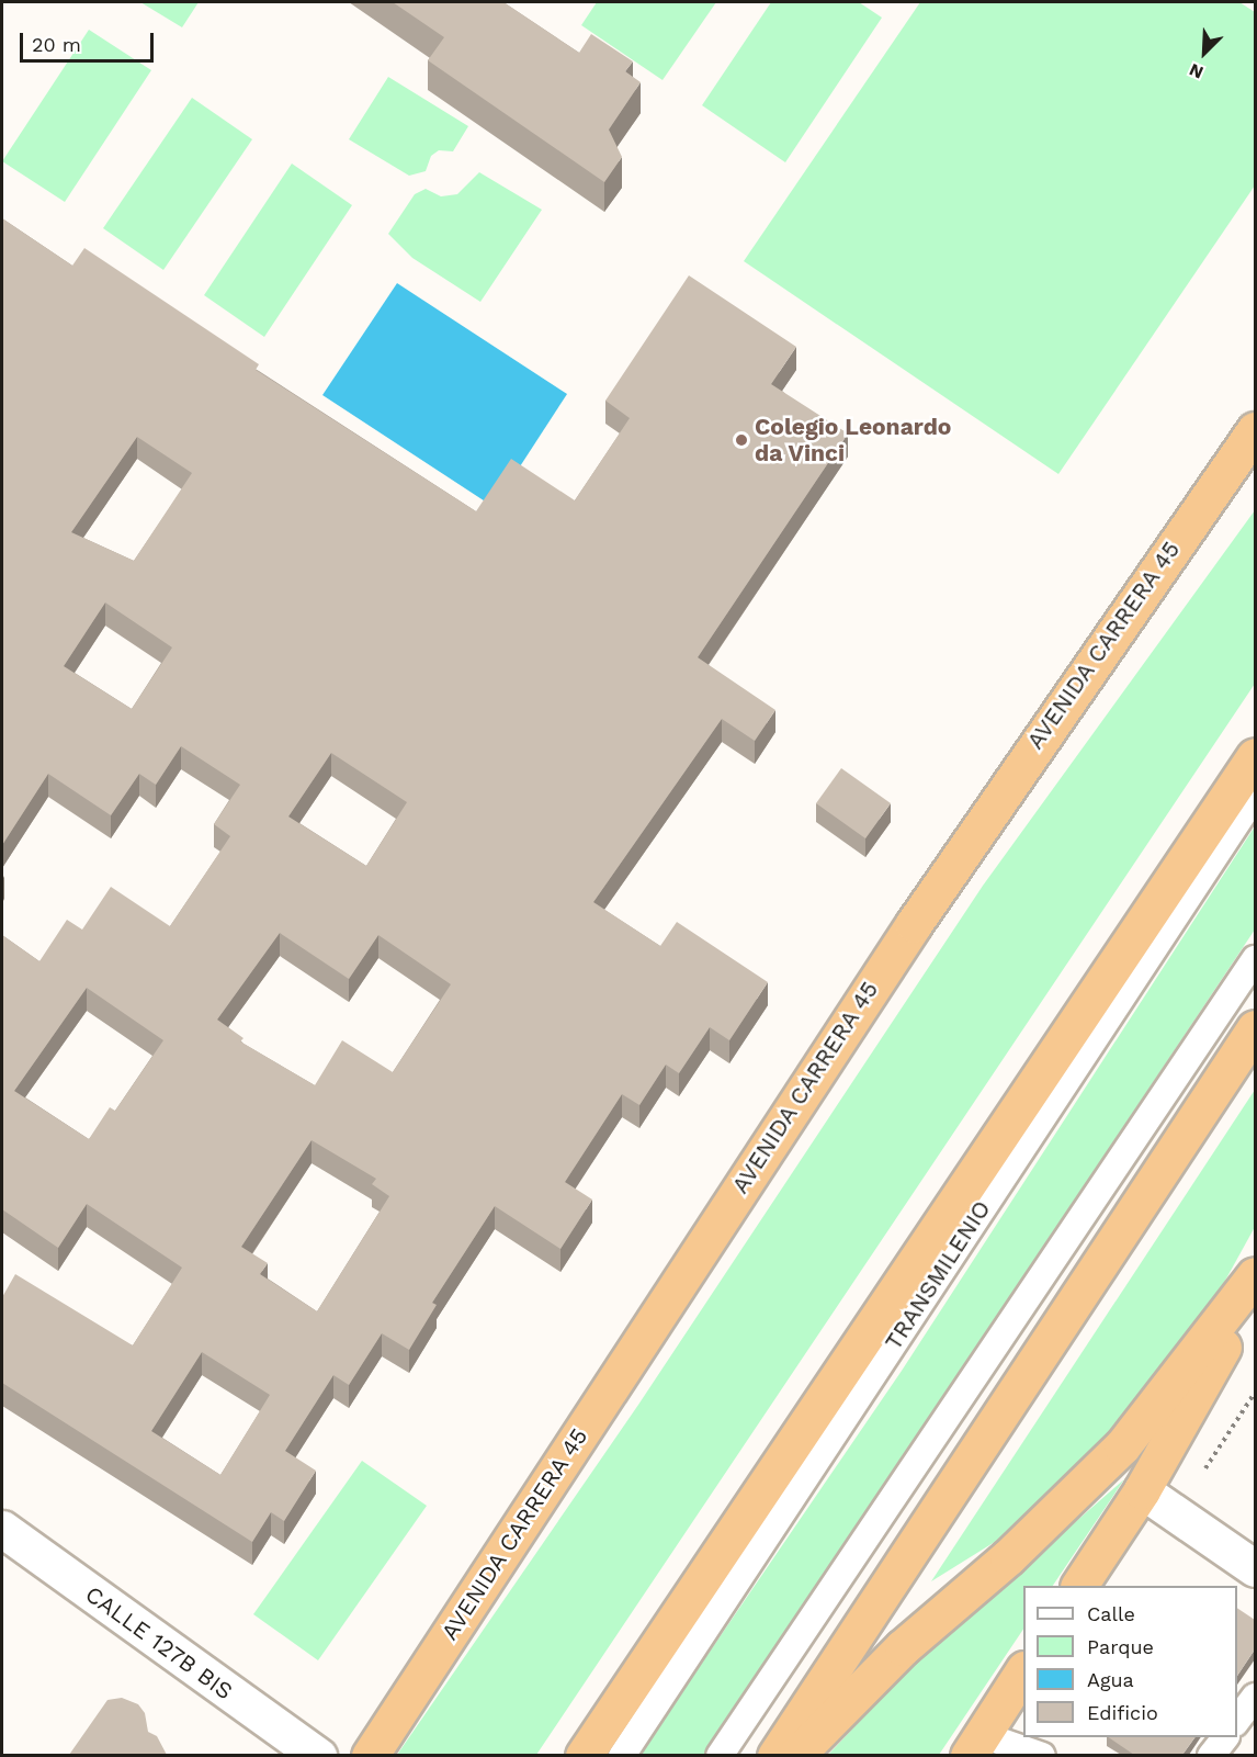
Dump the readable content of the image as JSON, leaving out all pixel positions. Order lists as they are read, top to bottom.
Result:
{
  "streets": {
    "highway": ["AVENIDA CARRERA 45"],
    "street": ["CALLE 127B BIS"],
    "lane": ["TRANSMILENIO"]
  },
  "places": ["Colegio Leonardo da Vinci"],
  "legend": [
    "Calle",
    "Parque",
    "Agua",
    "Edificio"
  ],
  "scale_bar": "20 m",
  "north": "bottom left"
}
